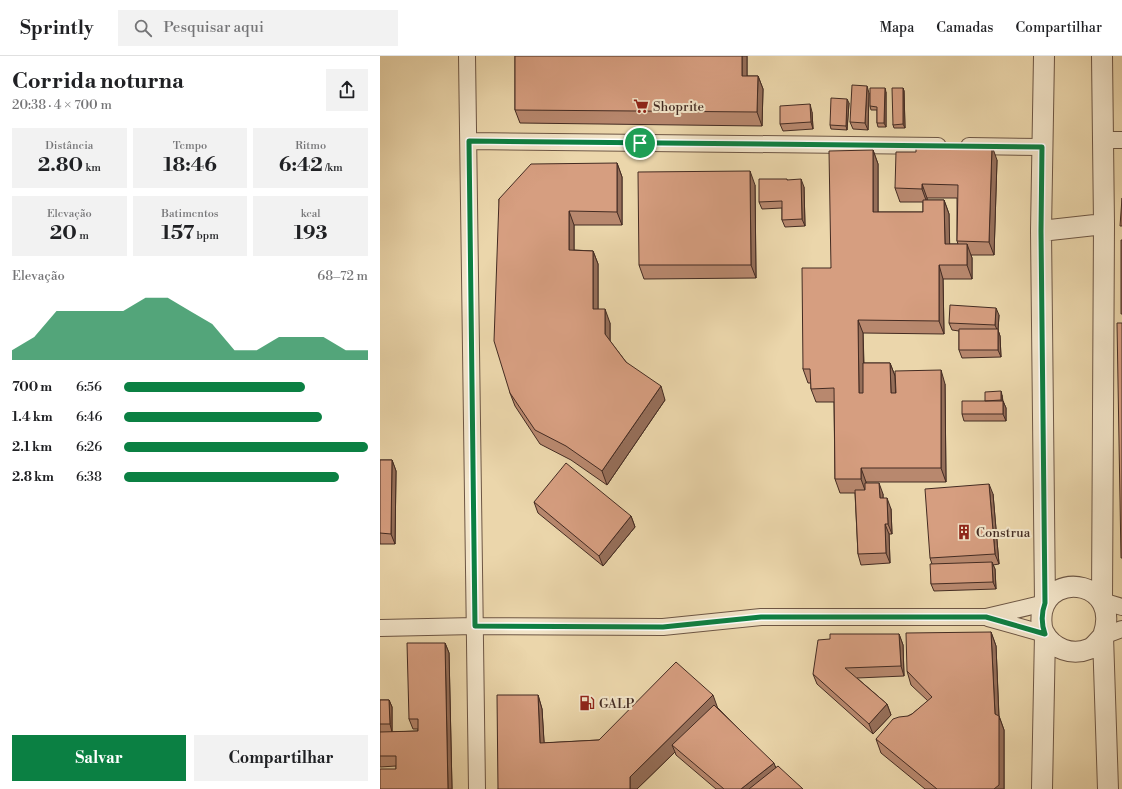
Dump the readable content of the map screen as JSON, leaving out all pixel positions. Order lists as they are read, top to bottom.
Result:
{
  "places": {
    "supermarket": ["Shoprite"],
    "building": ["Construa"],
    "fuel station": ["GALP"]
  },
  "page": {
    "header": "Sprintly",
    "search": "Pesquisar aqui",
    "nav": ["Mapa", "Camadas", "Compartilhar"],
    "heading": ["Corrida noturna", "20:38 · 4 × 700 m"],
    "stats": [
      ["Distância", "2.80 km"],
      ["Tempo", "18:46"],
      ["Ritmo", "6:42 /km"],
      ["Elevação", "20 m"],
      ["Batimentos", "157 bpm"],
      ["kcal", "193"]
    ],
    "chart": ["Elevação", "68–72 m"],
    "list": [
      {
        "name": "700 m",
        "note": "6:56"
      },
      {
        "name": "1.4 km",
        "note": "6:46"
      },
      {
        "name": "2.1 km",
        "note": "6:26"
      },
      {
        "name": "2.8 km",
        "note": "6:38"
      }
    ],
    "buttons": ["Salvar", "Compartilhar"]
  }
}
